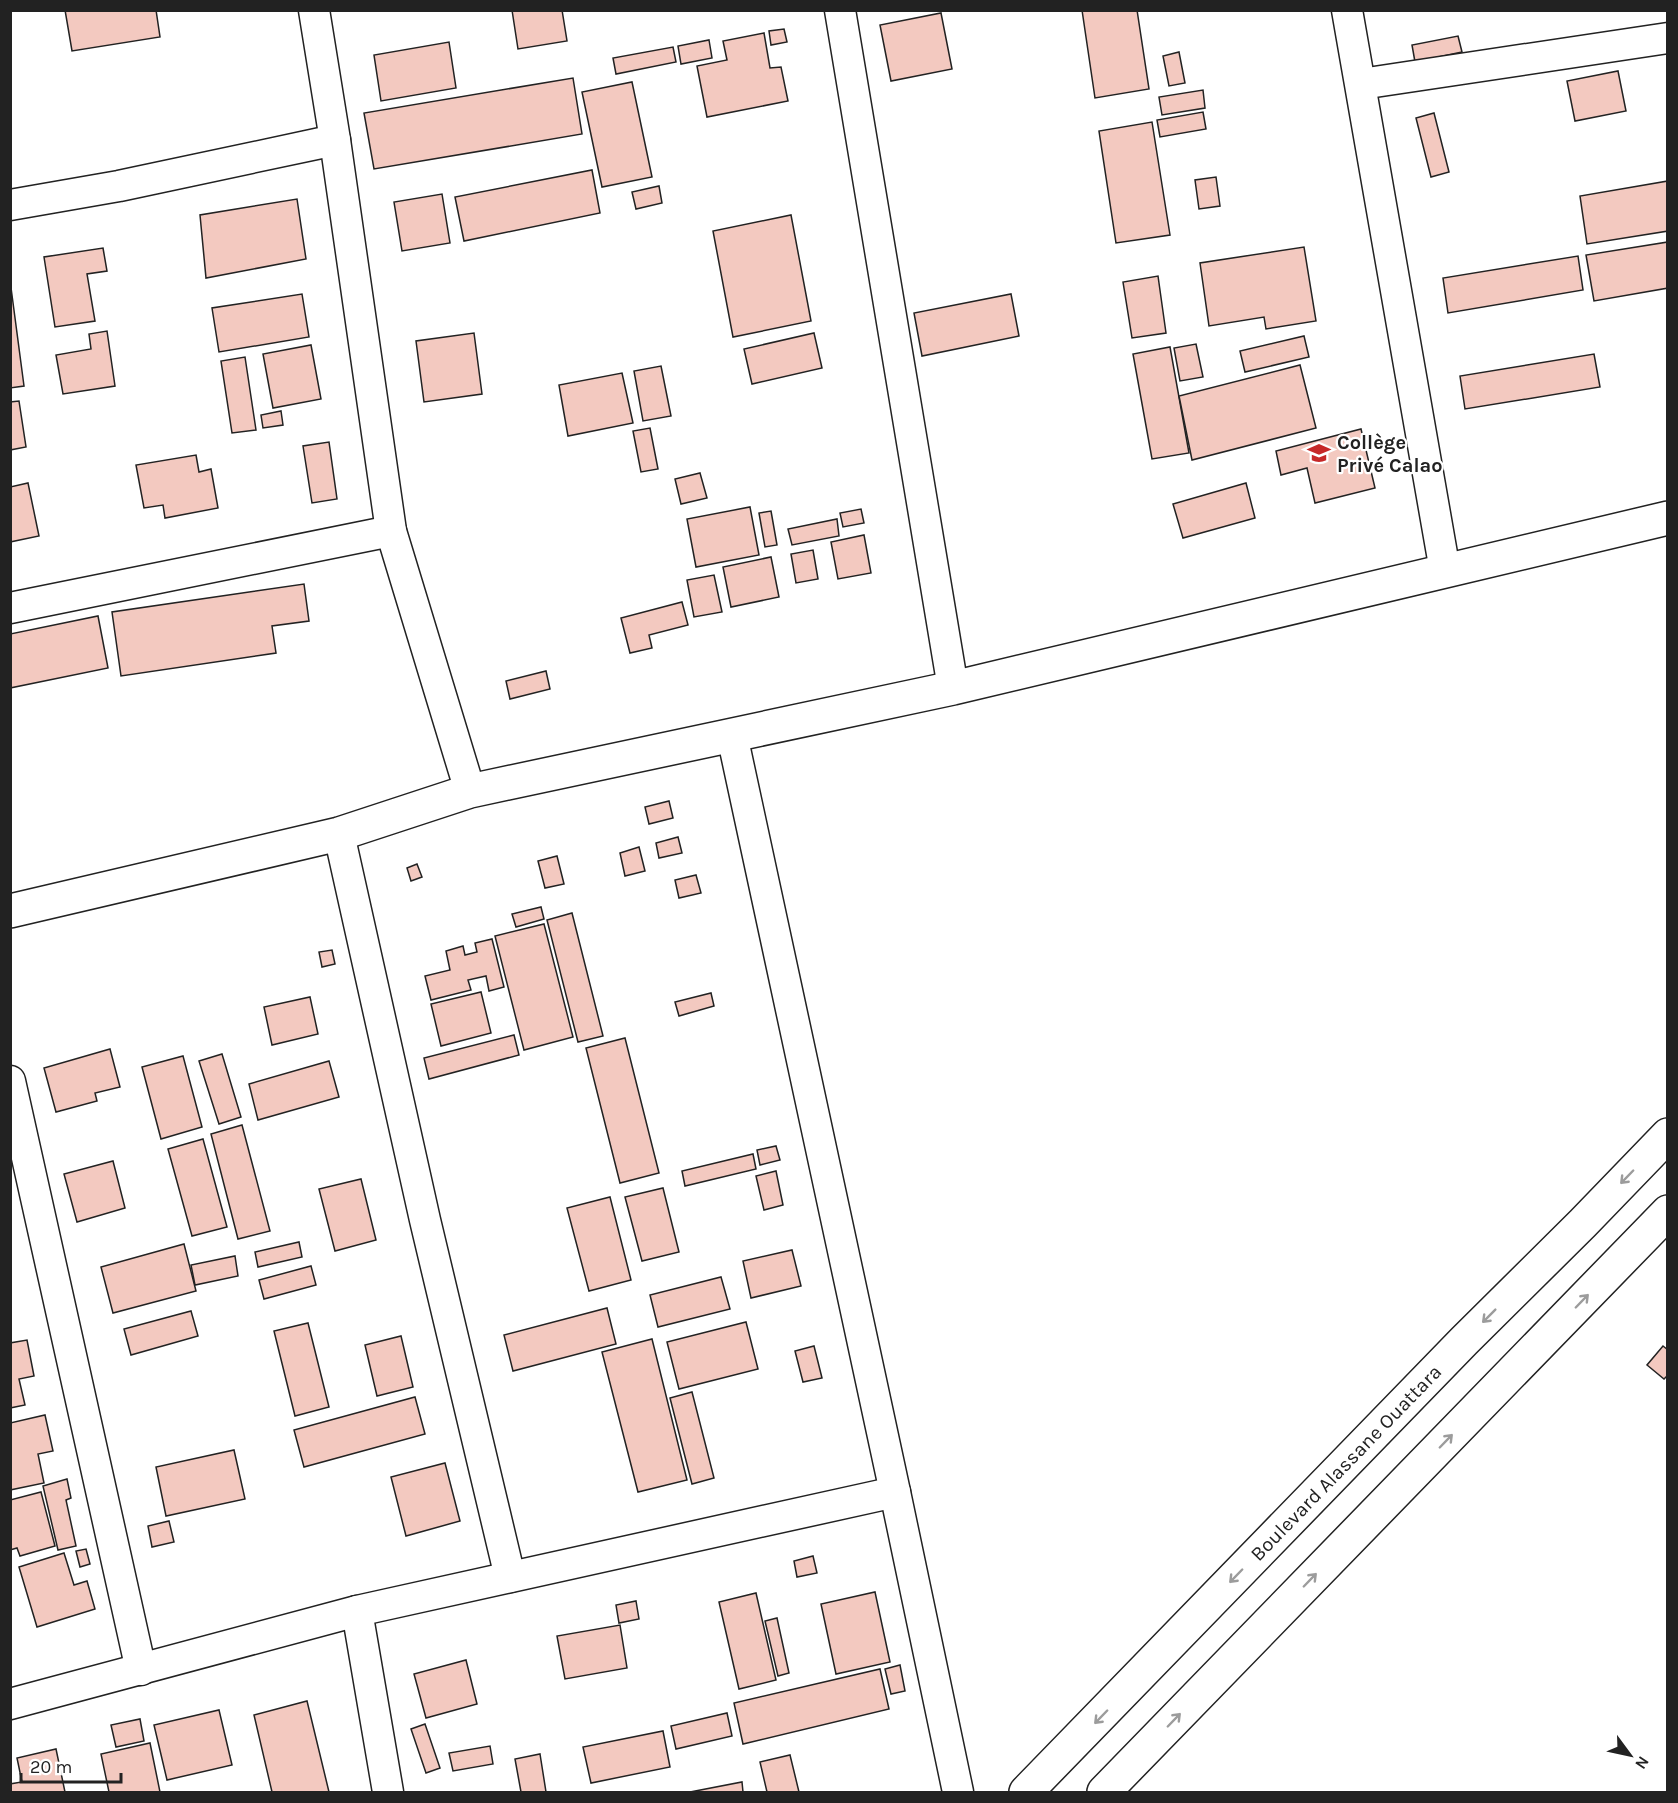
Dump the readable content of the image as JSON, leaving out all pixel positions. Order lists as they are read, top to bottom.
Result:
{
  "streets": {
    "main road": ["Boulevard Alassane Ouattara"]
  },
  "places": {
    "school or university": ["Collège Privé Calao"]
  },
  "scale_bar": "20 m",
  "north": "bottom right"
}
